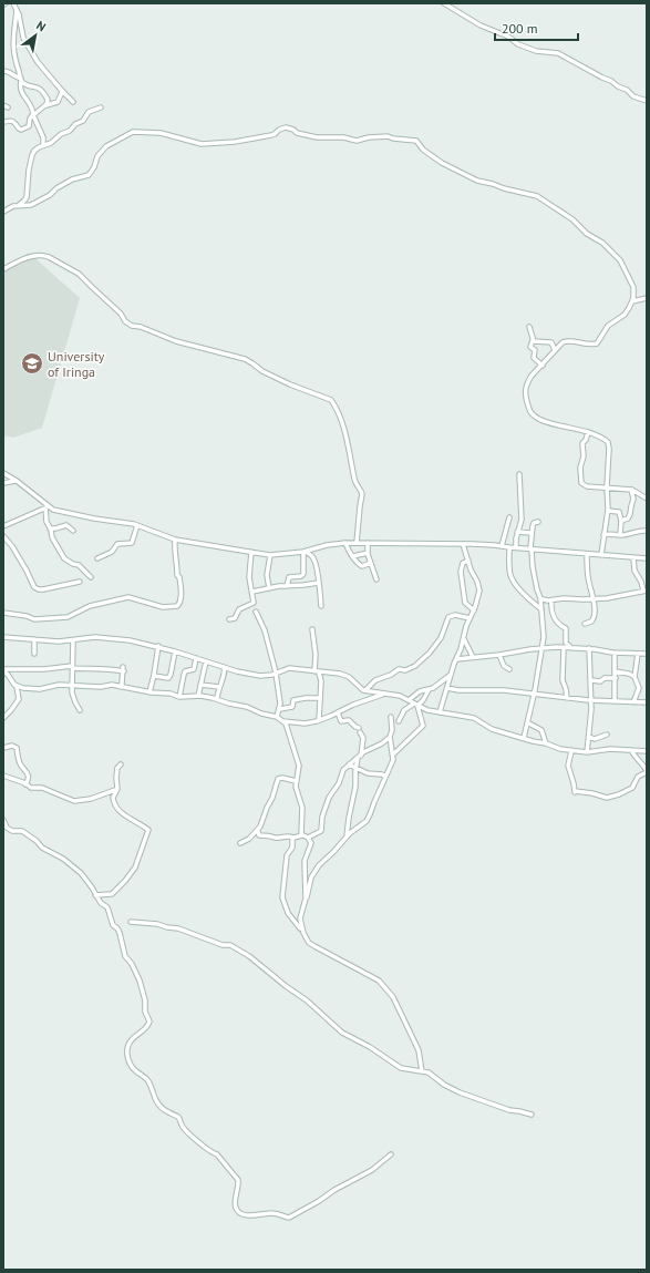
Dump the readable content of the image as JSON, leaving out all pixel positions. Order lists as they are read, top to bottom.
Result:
{
  "places": {
    "school or university": ["University of Iringa"]
  },
  "scale_bar": "200 m",
  "north": "top right"
}
